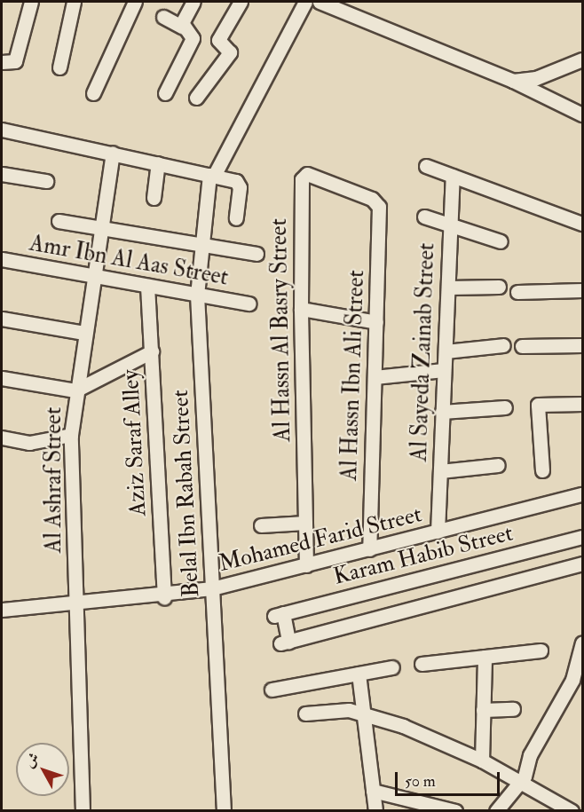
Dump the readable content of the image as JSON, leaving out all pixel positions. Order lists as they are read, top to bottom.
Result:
{
  "streets": {
    "street": [
      "Amr Ibn Al Aas Street",
      "Al Hassn Al Basry Street",
      "Al Sayeda Zainab Street",
      "Al Hassn Ibn Ali Street",
      "Aziz Saraf Alley",
      "Al Ashraf Street",
      "Belal Ibn Rabah Street",
      "Mohamed Farid Street",
      "Karam Habib Street"
    ]
  },
  "crossings": [
    ["Amr Ibn Al Aas Street", "Aziz Saraf Alley"],
    ["Amr Ibn Al Aas Street", "Al Ashraf Street"],
    ["Amr Ibn Al Aas Street", "Belal Ibn Rabah Street"],
    ["Al Hassn Al Basry Street", "Al Hassn Ibn Ali Street"],
    ["Al Hassn Al Basry Street", "Mohamed Farid Street"],
    ["Al Sayeda Zainab Street", "Mohamed Farid Street"],
    ["Al Hassn Ibn Ali Street", "Mohamed Farid Street"],
    ["Aziz Saraf Alley", "Mohamed Farid Street"],
    ["Al Ashraf Street", "Mohamed Farid Street"],
    ["Belal Ibn Rabah Street", "Mohamed Farid Street"]
  ],
  "scale_bar": "50 m",
  "north": "top left"
}
